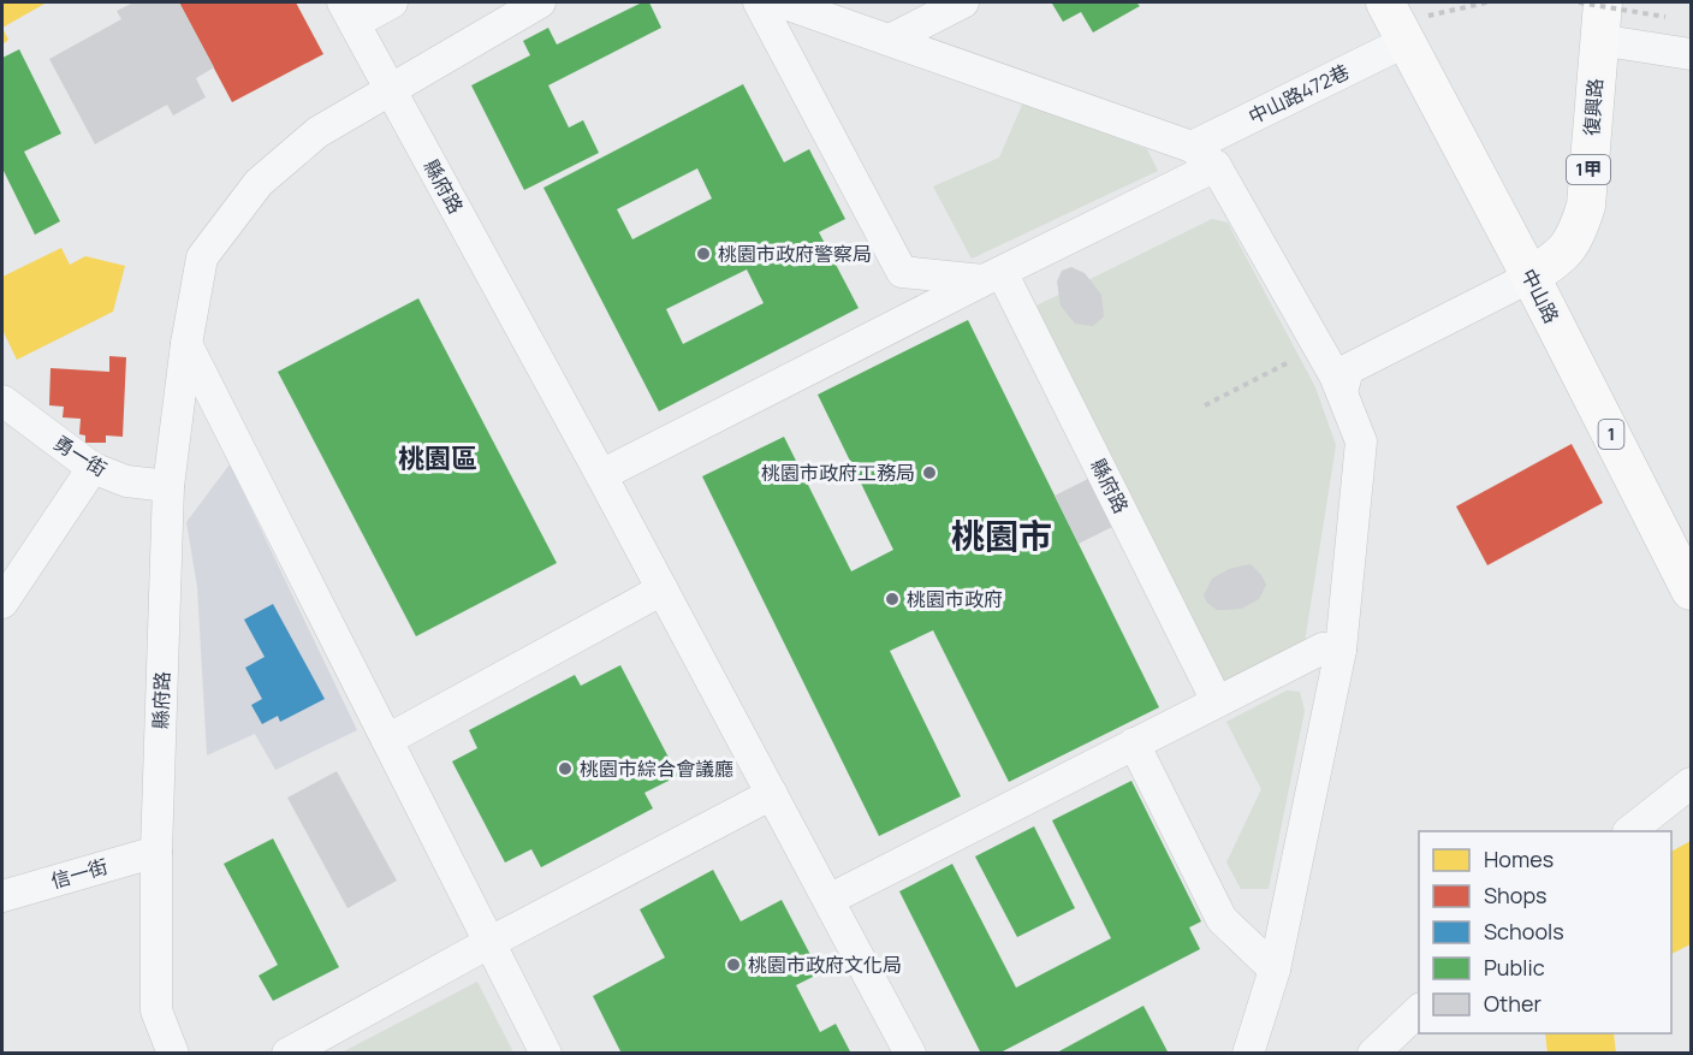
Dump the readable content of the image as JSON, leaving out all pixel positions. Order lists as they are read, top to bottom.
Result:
{
  "streets": {
    "main road": [
      "復興路",
      "1甲",
      "中山路",
      "1"
    ],
    "street": [
      "中山路472巷",
      "縣府路",
      "勇一街",
      "信一街"
    ]
  },
  "crossings": [
    ["中山路472巷", "中山路"],
    ["復興路", "中山路"],
    ["縣府路", "勇一街"],
    ["縣府路", "信一街"]
  ],
  "districts": ["桃園區", "桃園市"],
  "places": [
    "桃園市政府警察局",
    "桃園市政府工務局",
    "桃園市政府",
    "桃園市綜合會議廳",
    "桃園市政府文化局"
  ],
  "legend": [
    "Homes",
    "Shops",
    "Schools",
    "Public",
    "Other"
  ]
}
